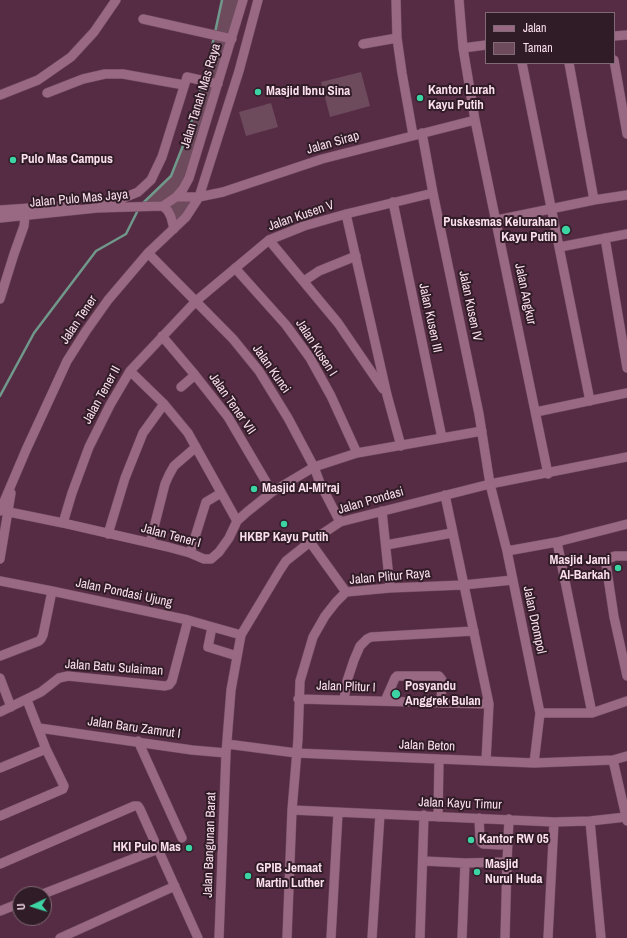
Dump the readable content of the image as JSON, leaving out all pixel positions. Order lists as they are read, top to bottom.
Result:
{
  "streets": {
    "street": [
      "Jalan Tanah Mas Raya",
      "Jalan Sirap",
      "Jalan Pulo Mas Jaya",
      "Jalan Kusen V",
      "Jalan Angkur",
      "Jalan Kusen IV",
      "Jalan Kusen III",
      "Jalan Tener",
      "Jalan Kusen I",
      "Jalan Kunci",
      "Jalan Tener II",
      "Jalan Tener VII",
      "Jalan Pondasi",
      "Jalan Tener I",
      "Jalan Plitur Raya",
      "Jalan Pondasi Ujung",
      "Jalan Drompol",
      "Jalan Batu Sulaiman",
      "Jalan Plitur I",
      "Jalan Baru Zamrut I",
      "Jalan Beton",
      "Jalan Kayu Timur",
      "Jalan Bangunan Barat"
    ]
  },
  "crossings": [
    ["Jalan Tanah Mas Raya", "Jalan Sirap"],
    ["Jalan Sirap", "Jalan Angkur"],
    ["Jalan Sirap", "Jalan Kusen IV"],
    ["Jalan Sirap", "Jalan Tener"],
    ["Jalan Kusen V", "Jalan Kusen IV"],
    ["Jalan Kusen V", "Jalan Kusen III"],
    ["Jalan Kusen V", "Jalan Kusen I"],
    ["Jalan Kusen V", "Jalan Kunci"],
    ["Jalan Kusen V", "Jalan Tener II"],
    ["Jalan Angkur", "Jalan Pondasi"],
    ["Jalan Kusen IV", "Jalan Pondasi"],
    ["Jalan Kusen IV", "Jalan Tener I"],
    ["Jalan Kusen IV", "Jalan Drompol"],
    ["Jalan Kusen III", "Jalan Tener I"],
    ["Jalan Tener", "Jalan Kunci"],
    ["Jalan Tener", "Jalan Tener I"],
    ["Jalan Kusen I", "Jalan Tener I"],
    ["Jalan Kunci", "Jalan Tener II"],
    ["Jalan Kunci", "Jalan Pondasi"],
    ["Jalan Kunci", "Jalan Tener I"],
    ["Jalan Tener II", "Jalan Tener VII"],
    ["Jalan Tener II", "Jalan Tener I"],
    ["Jalan Tener VII", "Jalan Tener I"],
    ["Jalan Pondasi", "Jalan Pondasi Ujung"],
    ["Jalan Pondasi", "Jalan Drompol"],
    ["Jalan Pondasi", "Jalan Baru Zamrut I"],
    ["Jalan Pondasi", "Jalan Beton"],
    ["Jalan Pondasi", "Jalan Bangunan Barat"],
    ["Jalan Plitur Raya", "Jalan Drompol"],
    ["Jalan Plitur Raya", "Jalan Plitur I"],
    ["Jalan Plitur Raya", "Jalan Beton"],
    ["Jalan Plitur Raya", "Jalan Kayu Timur"],
    ["Jalan Pondasi Ujung", "Jalan Batu Sulaiman"],
    ["Jalan Drompol", "Jalan Beton"],
    ["Jalan Baru Zamrut I", "Jalan Beton"],
    ["Jalan Baru Zamrut I", "Jalan Bangunan Barat"],
    ["Jalan Beton", "Jalan Bangunan Barat"]
  ],
  "places": [
    "Masjid Ibnu Sina",
    "Kantor Lurah Kayu Putih",
    "Pulo Mas Campus",
    "Puskesmas Kelurahan Kayu Putih",
    "Masjid Al-Mi'raj",
    "HKBP Kayu Putih",
    "Masjid Jami Al-Barkah",
    "Posyandu Anggrek Bulan",
    "Kantor RW 05",
    "HKI Pulo Mas",
    "Masjid Nurul Huda",
    "GPIB Jemaat Martin Luther"
  ],
  "legend": ["Jalan", "Taman"],
  "north": "left"
}
